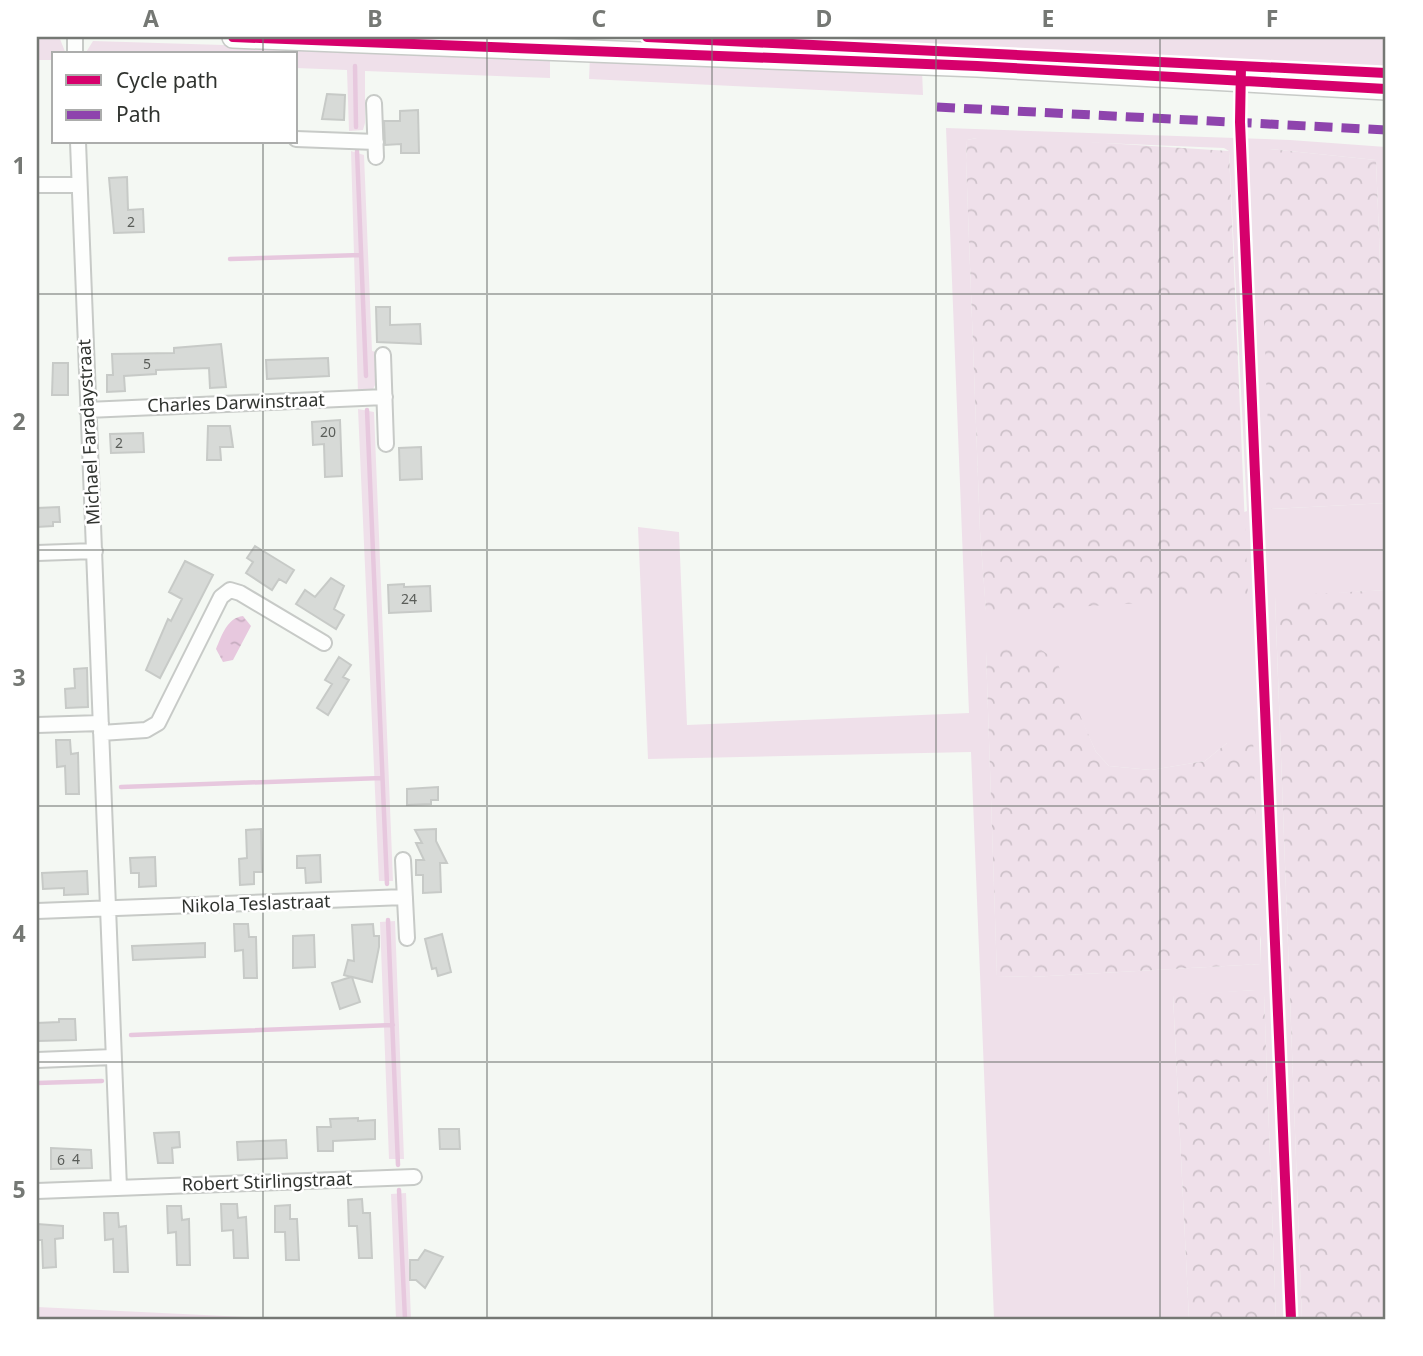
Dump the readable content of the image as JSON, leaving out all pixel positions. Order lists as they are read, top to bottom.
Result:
{
  "streets": {
    "street": [
      "Charles Darwinstraat",
      "Michael Faradaystraat",
      "Nikola Teslastraat",
      "Robert Stirlingstraat"
    ]
  },
  "crossings": [
    ["Charles Darwinstraat", "Michael Faradaystraat"],
    ["Michael Faradaystraat", "Nikola Teslastraat"],
    ["Michael Faradaystraat", "Robert Stirlingstraat"]
  ],
  "house_numbers": [
    "2",
    "5",
    "20",
    "2",
    "24",
    "4",
    "6"
  ],
  "legend": ["Cycle path", "Path"],
  "grid": {
    "columns": [
      "A",
      "B",
      "C",
      "D",
      "E",
      "F"
    ],
    "rows": [
      "1",
      "2",
      "3",
      "4",
      "5"
    ]
  }
}
